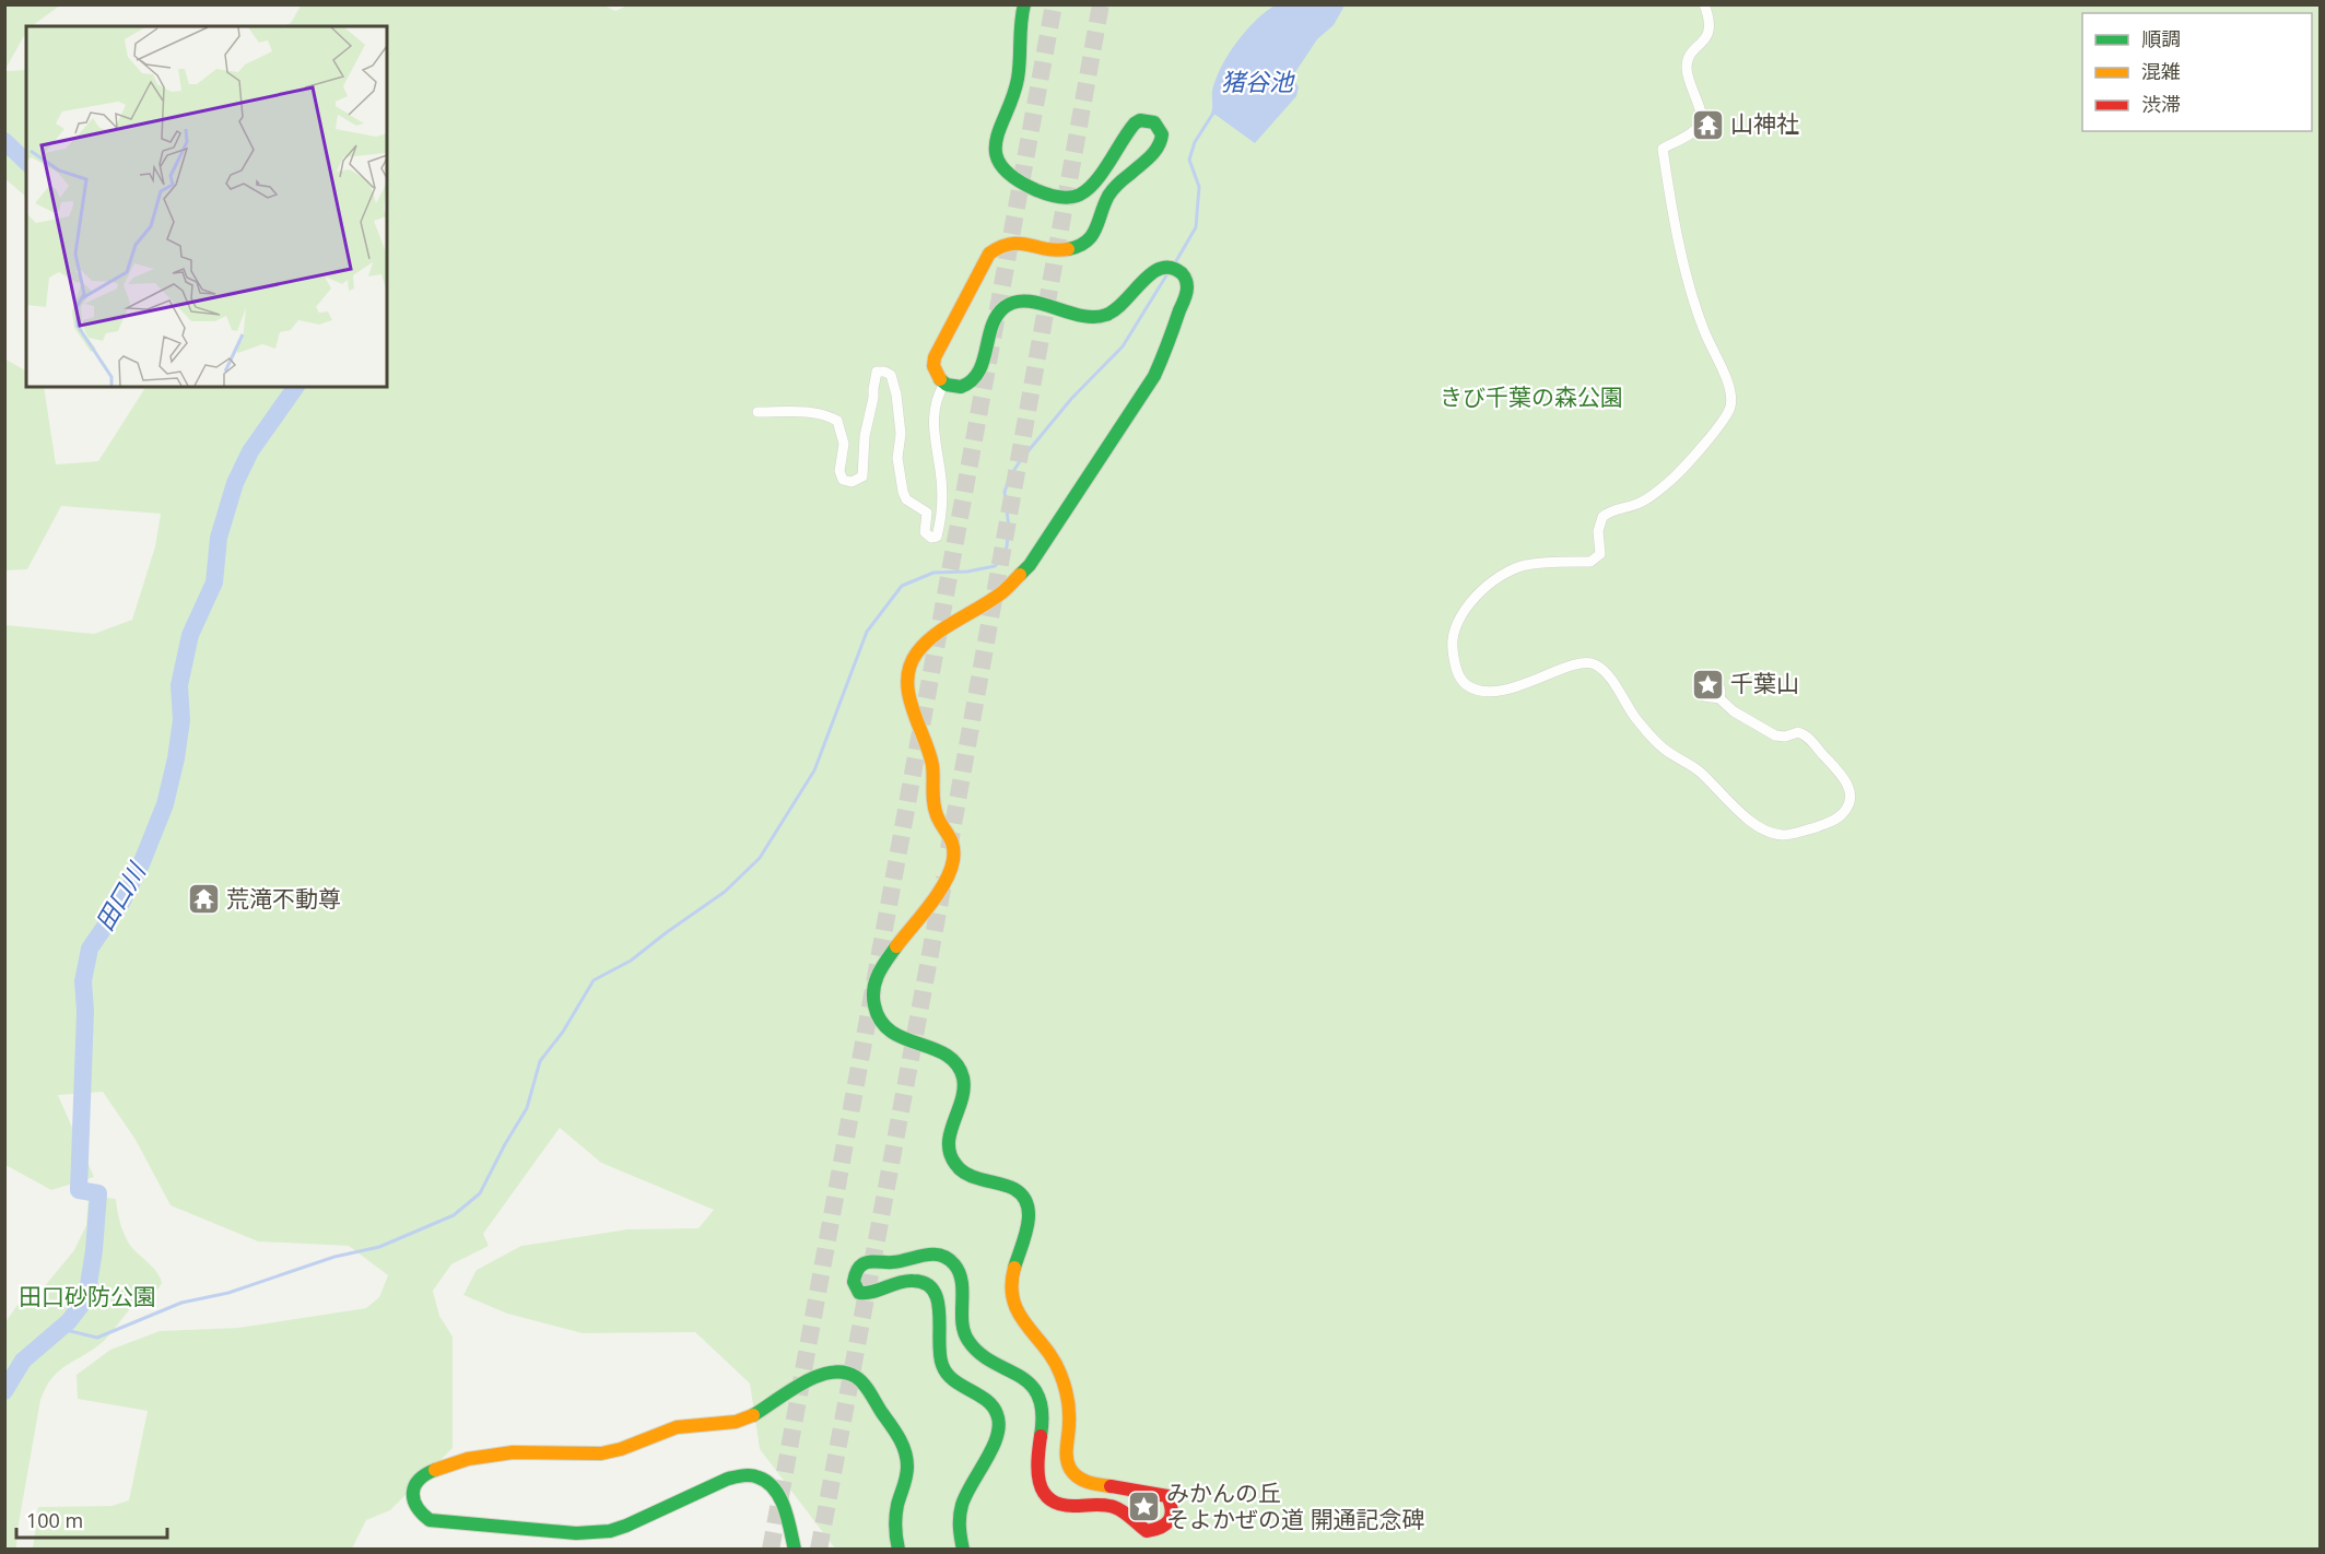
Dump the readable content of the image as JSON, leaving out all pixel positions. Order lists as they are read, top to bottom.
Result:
{
  "water": ["猪谷池", "田口川"],
  "parks": ["きび千葉の森公園", "田口砂防公園"],
  "places": {
    "temple": ["山神社", "荒滝不動尊"],
    "place": ["千葉山", "みかんの丘 そよかぜの道 開通記念碑"]
  },
  "legend": ["順調", "混雑", "渋滞"],
  "scale_bar": "100 m"
}
